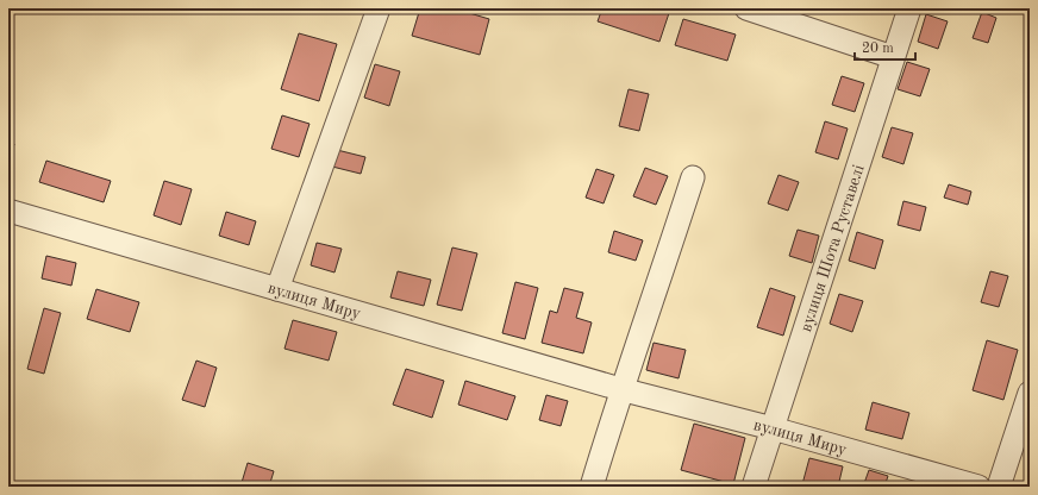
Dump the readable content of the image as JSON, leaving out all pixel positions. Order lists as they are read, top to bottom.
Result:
{
  "streets": {
    "street": ["вулиця Шота Руставелі", "вулиця Миру"]
  },
  "crossings": [
    ["вулиця Шота Руставелі", "вулиця Миру"]
  ],
  "scale_bar": "20 m"
}
